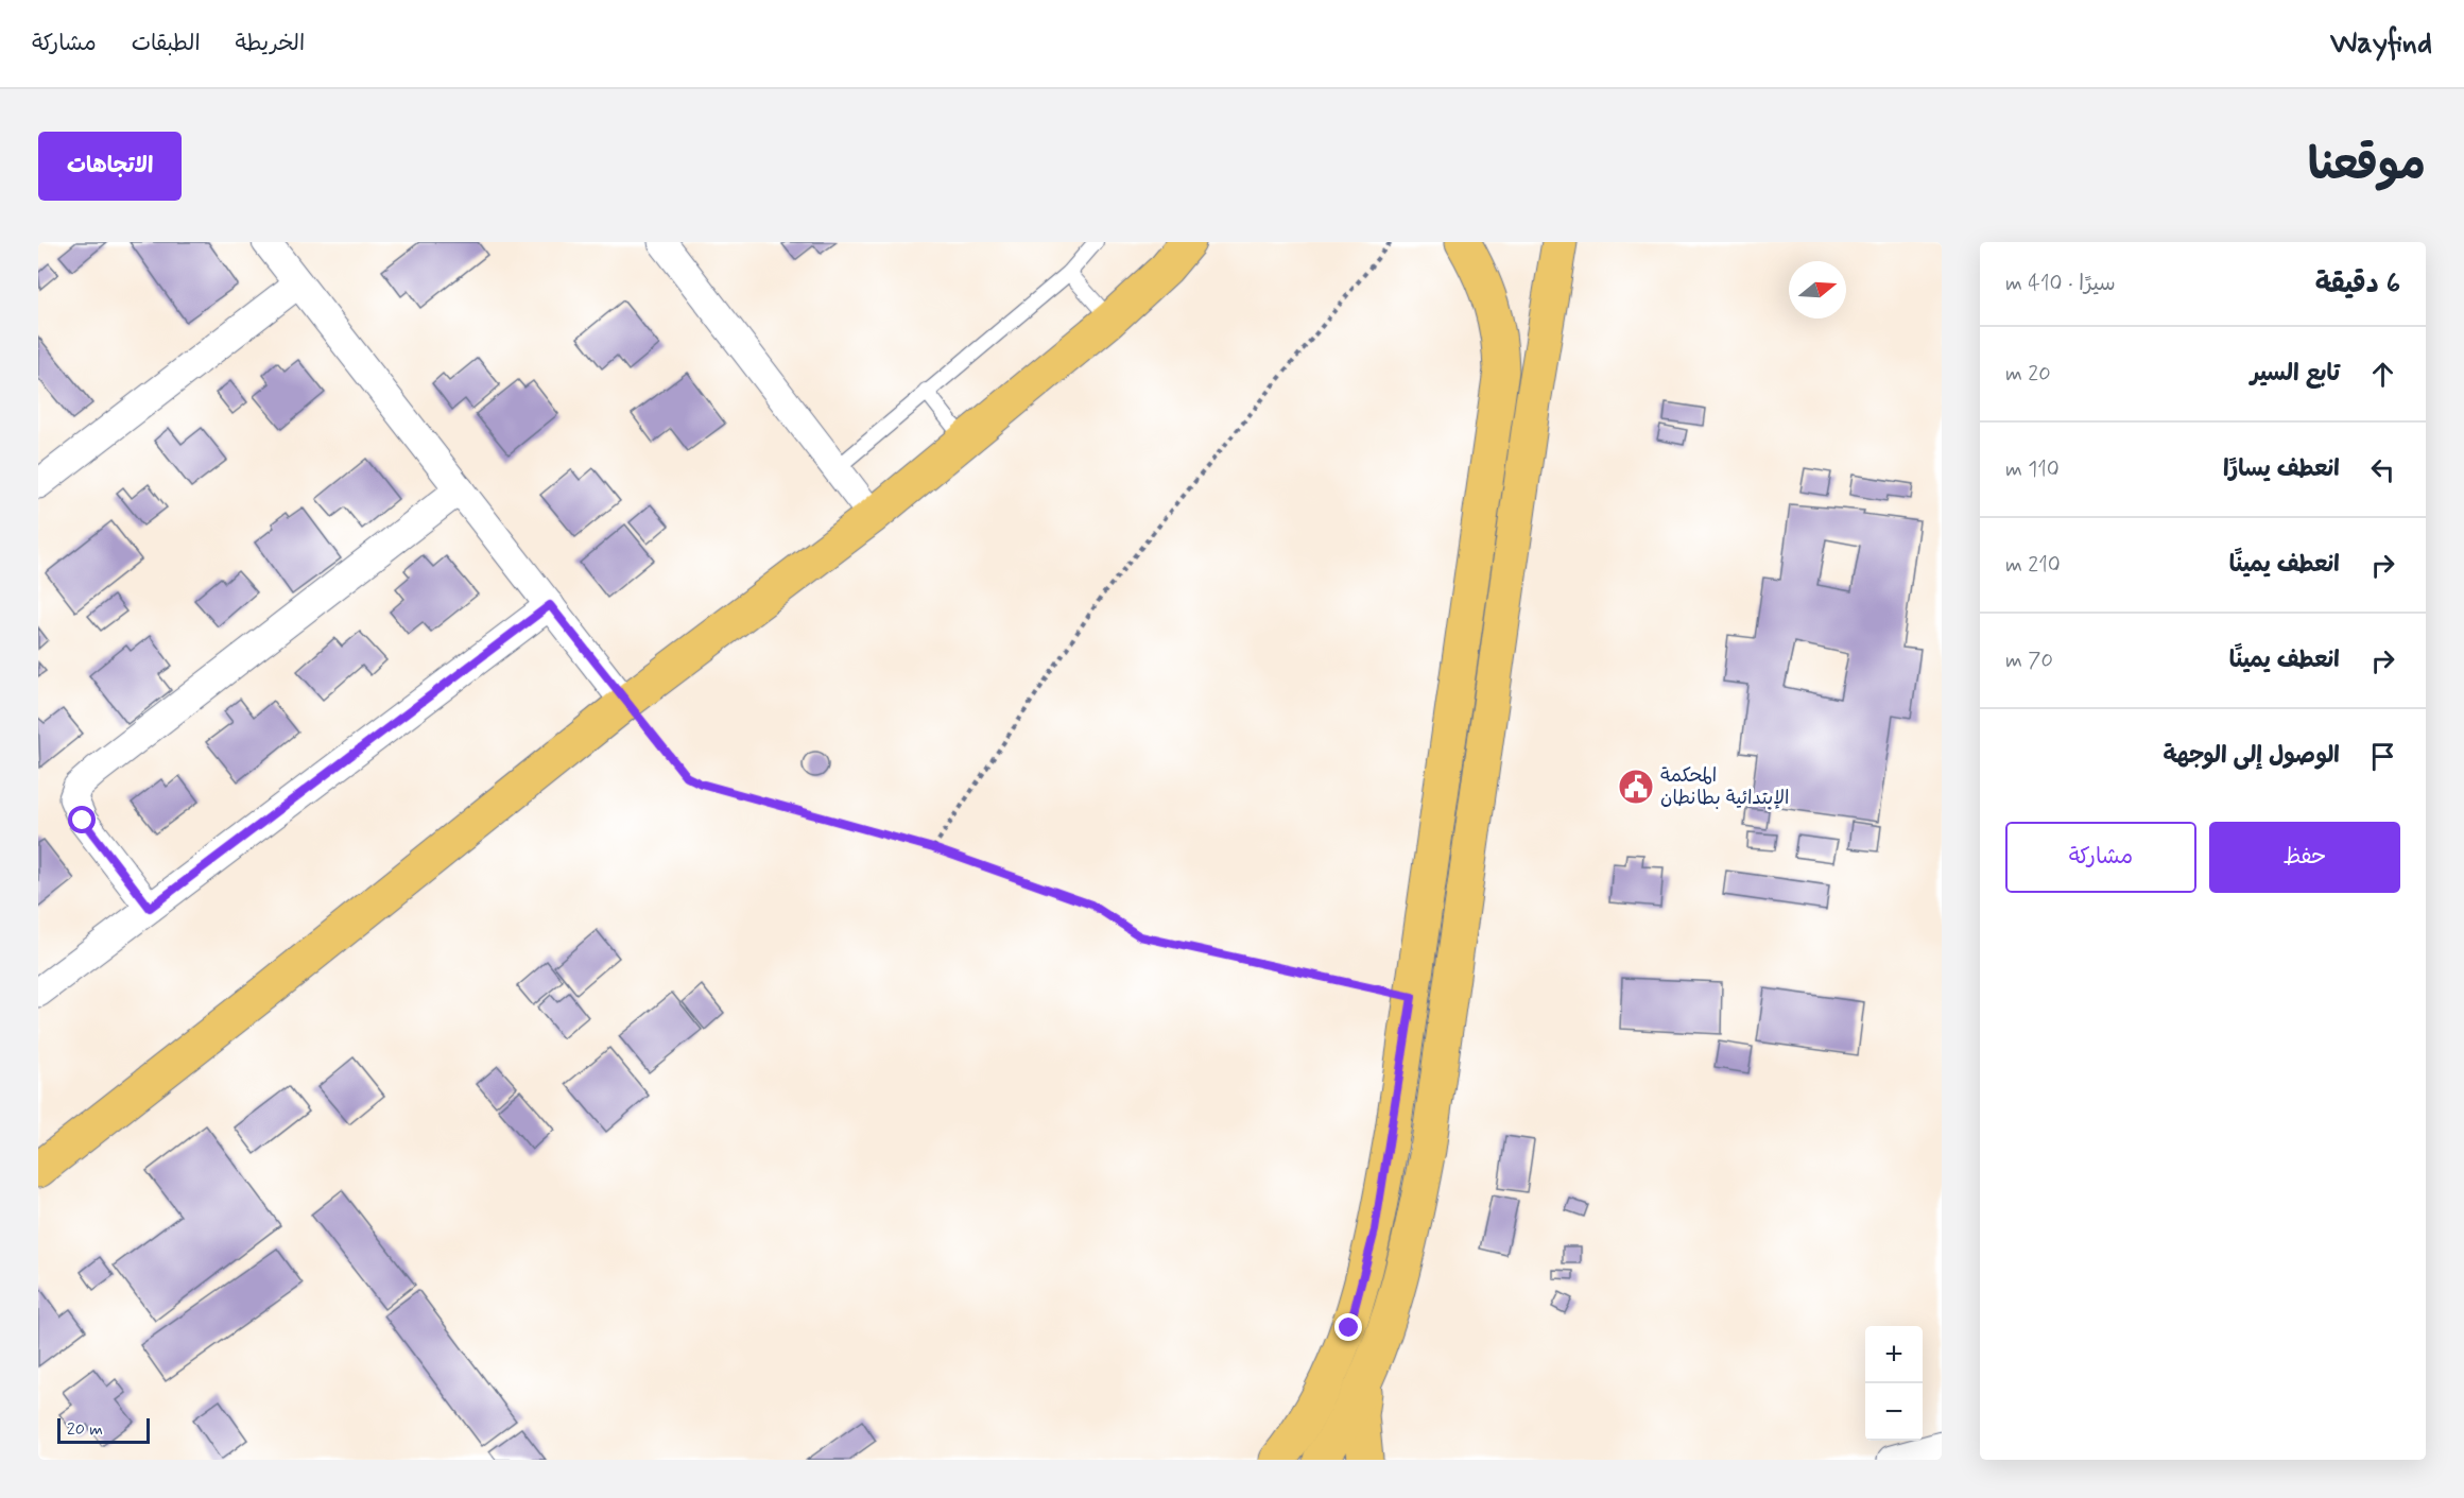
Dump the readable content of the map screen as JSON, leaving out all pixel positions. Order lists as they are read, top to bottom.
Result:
{
  "places": {
    "public building": ["المحكمة الإبتدائية بطانطان"]
  },
  "scale_bar": "20 m",
  "north": "right",
  "page": {
    "header": "Wayfind",
    "nav": ["الخريطة", "الطبقات", "مشاركة"],
    "title": "موقعنا",
    "buttons": [
      "الاتجاهات",
      ["حفظ", "مشاركة"]
    ],
    "heading": ["6 دقيقة", "سيرًا · 410 m"],
    "list": [
      ["تابع السير", "20 m"],
      ["انعطف يسارًا", "110 m"],
      ["انعطف يمينًا", "210 m"],
      ["انعطف يمينًا", "70 m"],
      "الوصول إلى الوجهة"
    ],
    "map_buttons": ["+", "−"],
    "scale": "20 m"
  }
}
